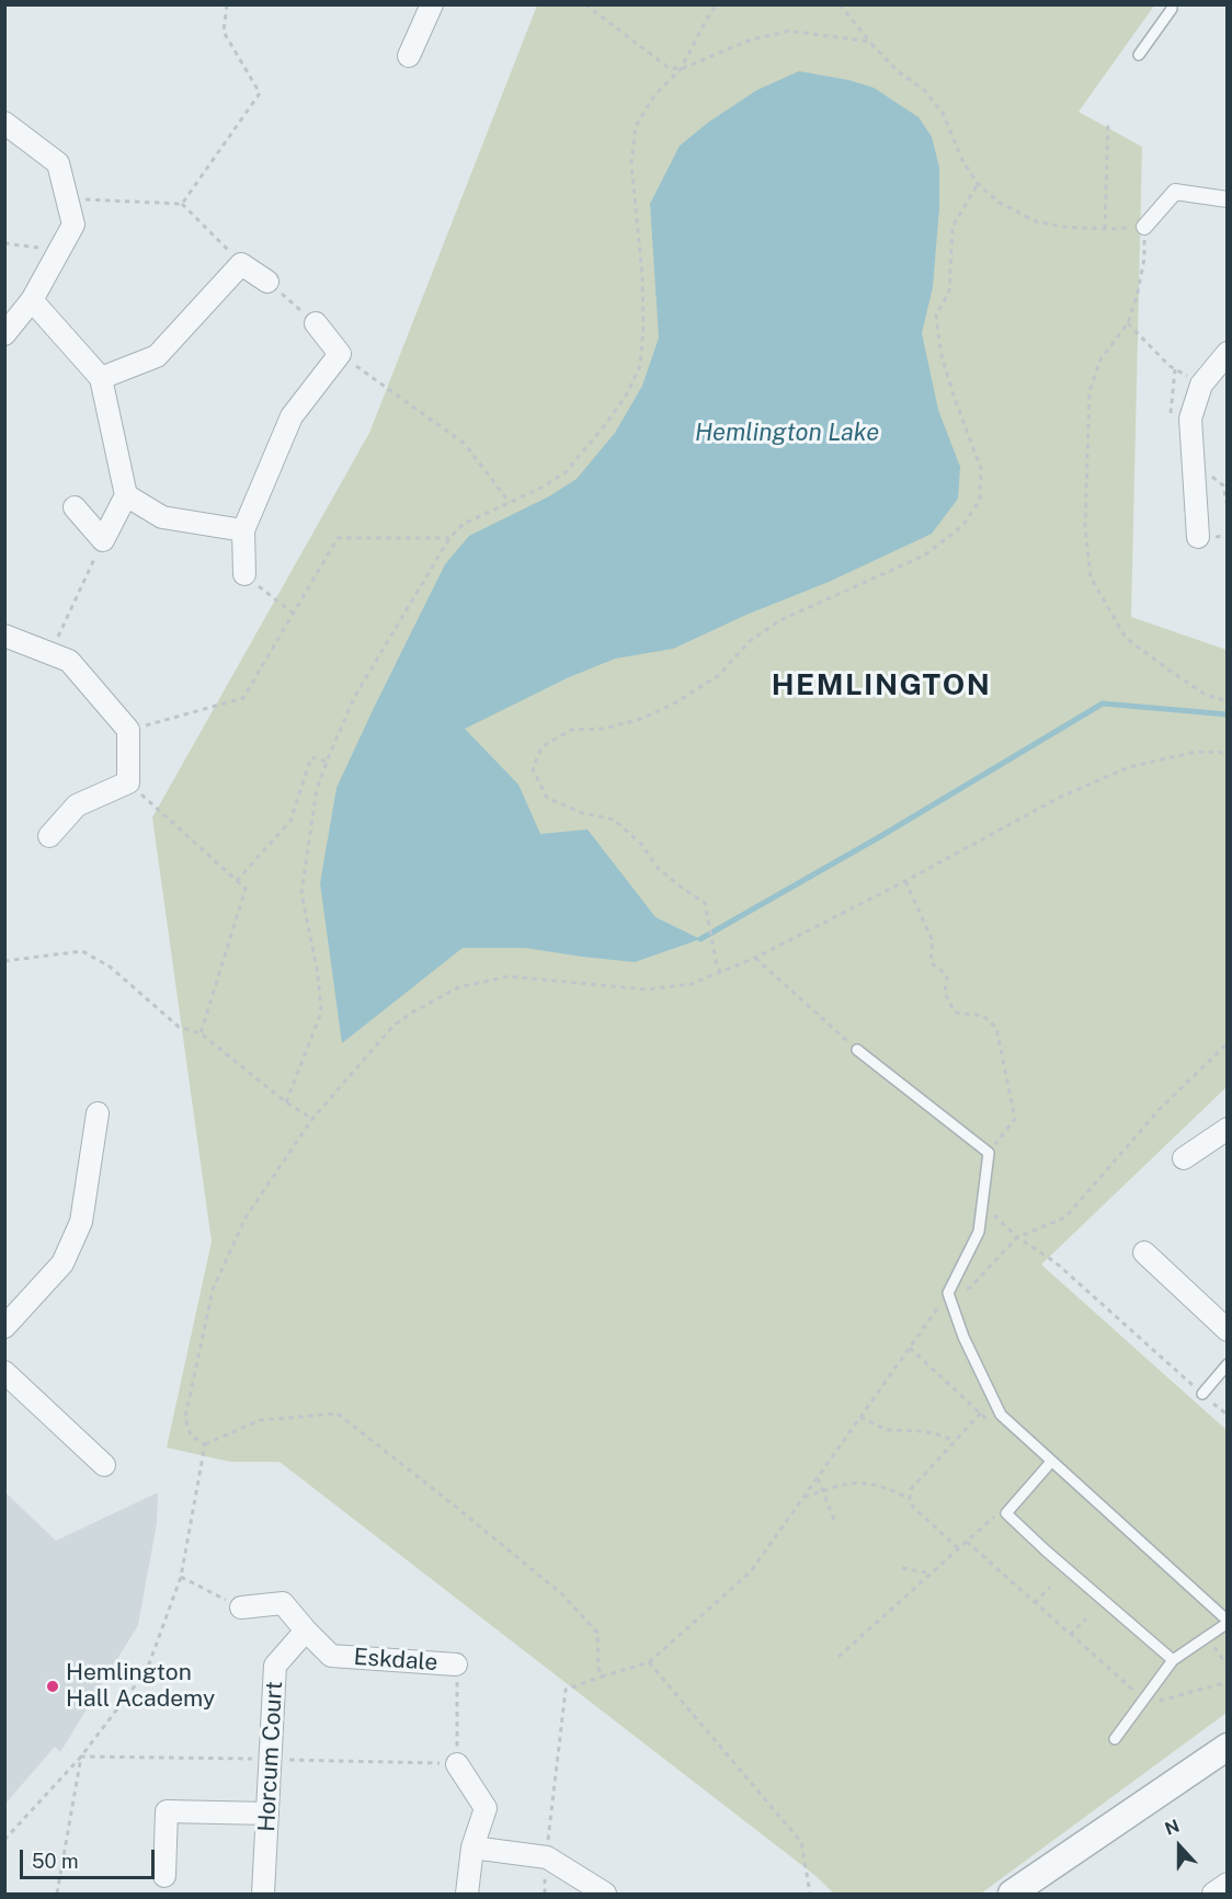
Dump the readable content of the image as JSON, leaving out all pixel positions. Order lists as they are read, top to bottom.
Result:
{
  "streets": {
    "street": ["Eskdale", "Horcum Court"]
  },
  "crossings": [
    ["Eskdale", "Horcum Court"]
  ],
  "districts": ["HEMLINGTON"],
  "water": ["Hemlington Lake"],
  "places": ["Hemlington Hall Academy"],
  "scale_bar": "50 m",
  "north": "top"
}
